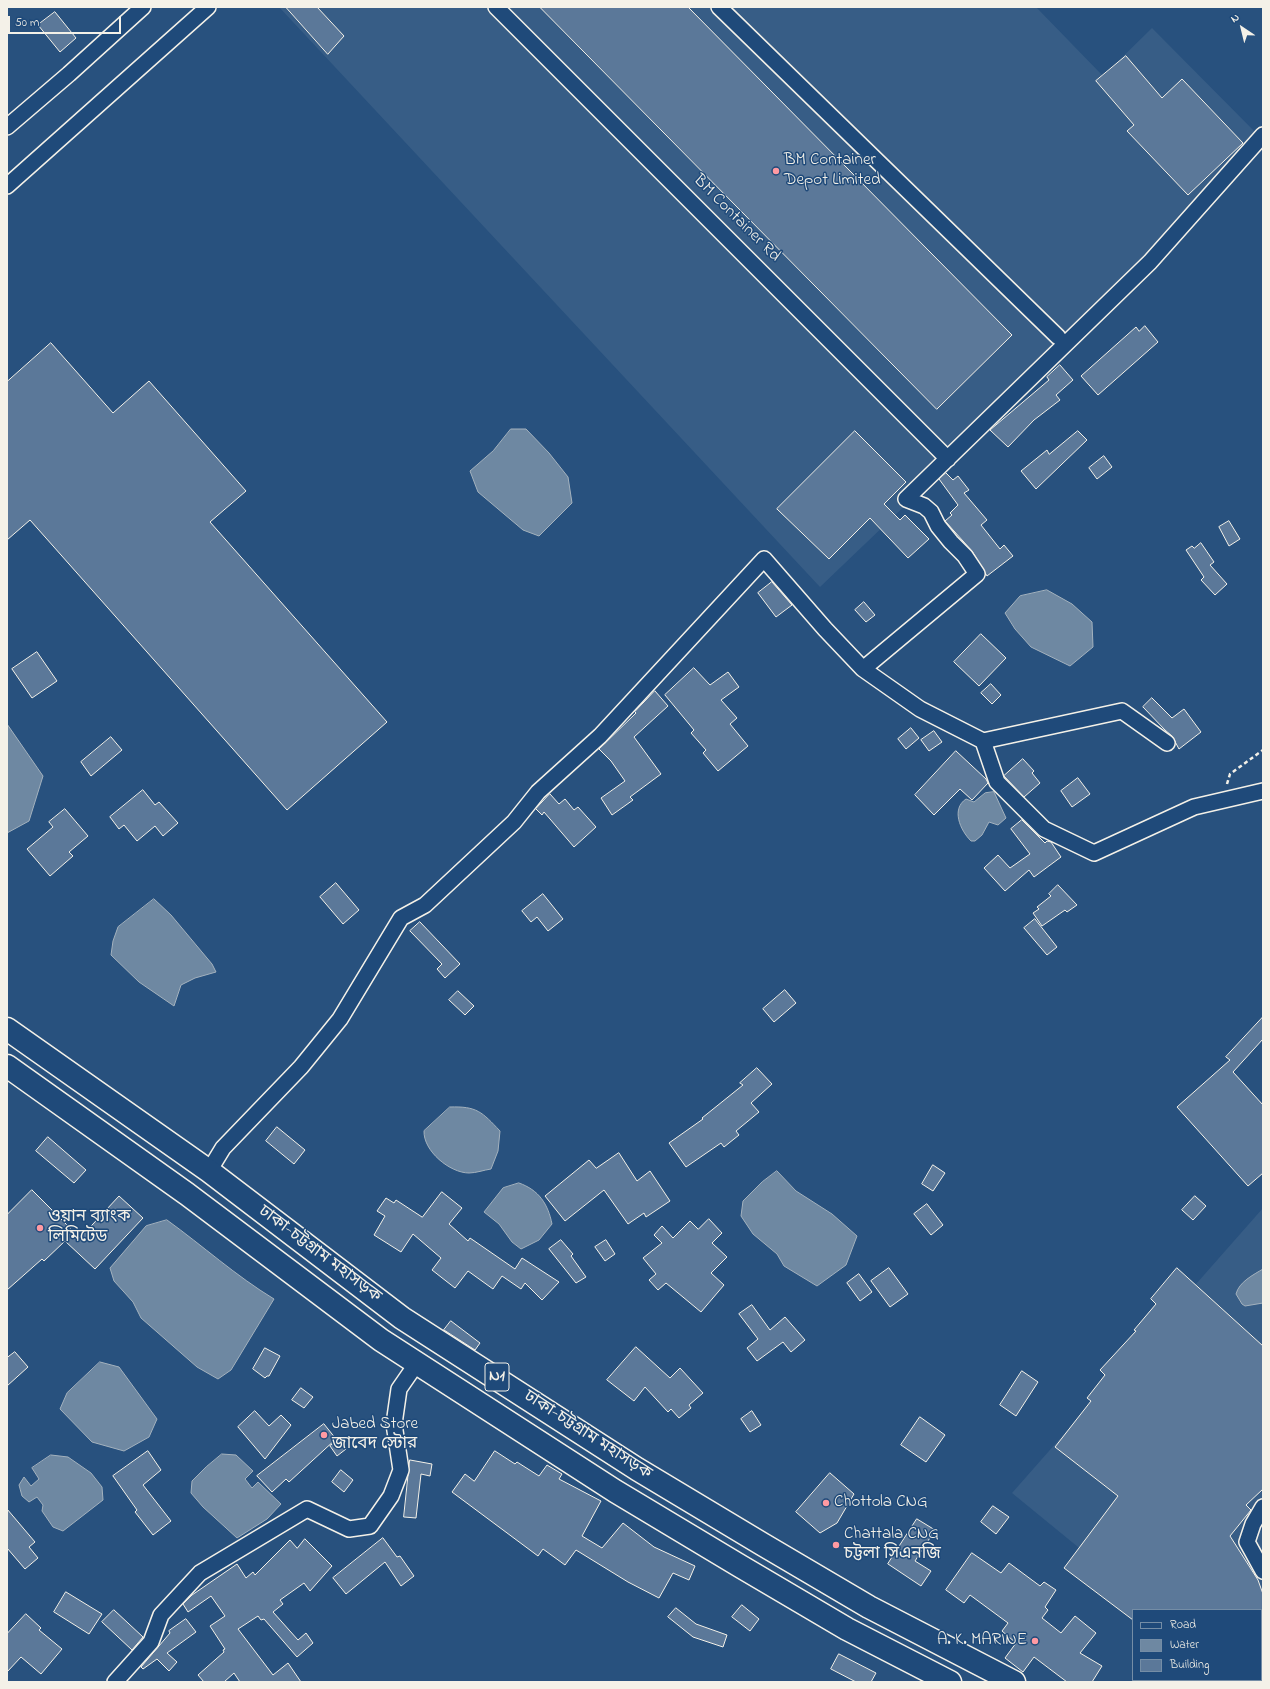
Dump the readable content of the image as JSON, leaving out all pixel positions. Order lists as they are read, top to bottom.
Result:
{
  "streets": {
    "highway": ["ঢাকা-চট্টগ্রাম মহাসড়ক", "N1"],
    "street": ["BM Container Rd"]
  },
  "places": [
    "BM Container Depot Limited",
    "ওয়ান ব্যাংক লিমিটেড",
    "Jabed Store জাবেদ স্টোর",
    "Chottola CNG",
    "Chattala CNG চট্টলা সিএনজি",
    "A. K. MARINE"
  ],
  "legend": ["Road", "Water", "Building"],
  "scale_bar": "50 m",
  "north": "top left"
}
